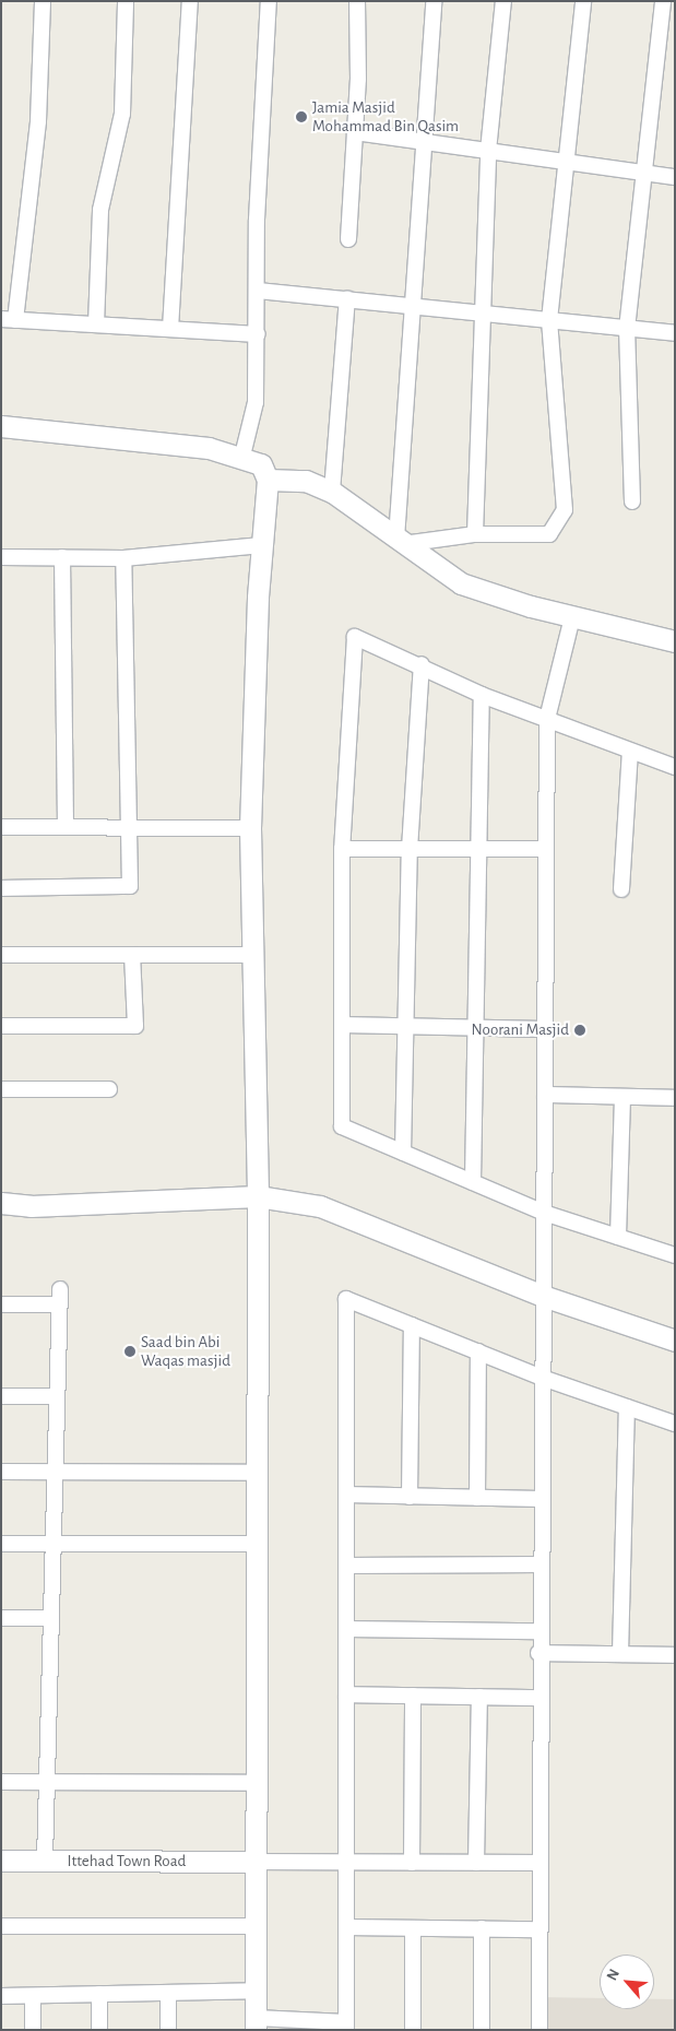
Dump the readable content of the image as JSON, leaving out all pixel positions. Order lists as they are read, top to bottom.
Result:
{
  "streets": {
    "street": ["Ittehad Town Road"]
  },
  "places": ["Jamia Masjid Mohammad Bin Qasim", "Noorani Masjid", "Saad bin Abi Waqas masjid"],
  "north": "top left"
}
